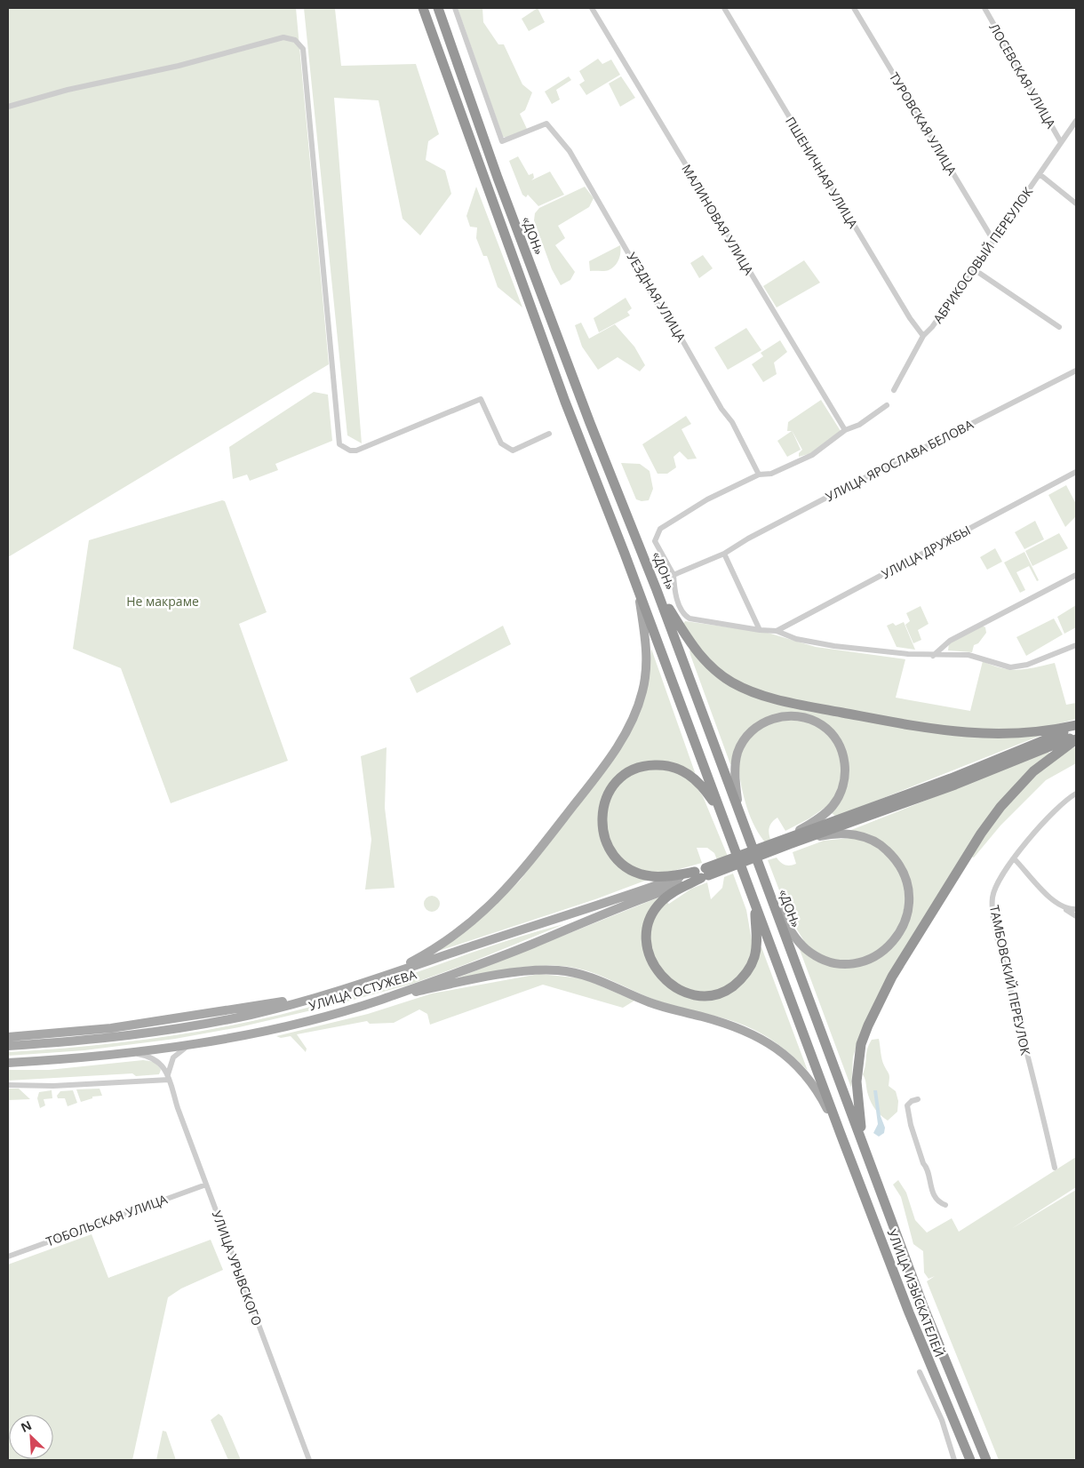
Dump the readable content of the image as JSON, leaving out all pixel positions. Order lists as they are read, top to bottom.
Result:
{
  "streets": {
    "highway": ["«ДОН»", "УЛИЦА ИЗЫСКАТЕЛЕЙ"],
    "main road": ["УЛИЦА ОСТУЖЕВА"],
    "street": [
      "ЛОСЕВСКАЯ УЛИЦА",
      "ТУРОВСКАЯ УЛИЦА",
      "ПШЕНИЧНАЯ УЛИЦА",
      "МАЛИНОВАЯ УЛИЦА",
      "АБРИКОСОВЫЙ ПЕРЕУЛОК",
      "УЕЗДНАЯ УЛИЦА",
      "УЛИЦА ЯРОСЛАВА БЕЛОВА",
      "УЛИЦА ДРУЖБЫ",
      "ТАМБОВСКИЙ ПЕРЕУЛОК",
      "ТОБОЛЬСКАЯ УЛИЦА",
      "УЛИЦА УРЫВСКОГО"
    ]
  },
  "crossings": [
    ["ЛОСЕВСКАЯ УЛИЦА", "АБРИКОСОВЫЙ ПЕРЕУЛОК"],
    ["ТУРОВСКАЯ УЛИЦА", "АБРИКОСОВЫЙ ПЕРЕУЛОК"],
    ["ПШЕНИЧНАЯ УЛИЦА", "АБРИКОСОВЫЙ ПЕРЕУЛОК"],
    ["«ДОН»", "УЛИЦА ИЗЫСКАТЕЛЕЙ"],
    ["УЛИЦА ОСТУЖЕВА", "УЛИЦА УРЫВСКОГО"],
    ["ТОБОЛЬСКАЯ УЛИЦА", "УЛИЦА УРЫВСКОГО"]
  ],
  "parks": ["Не макраме"],
  "north": "top left"
}
